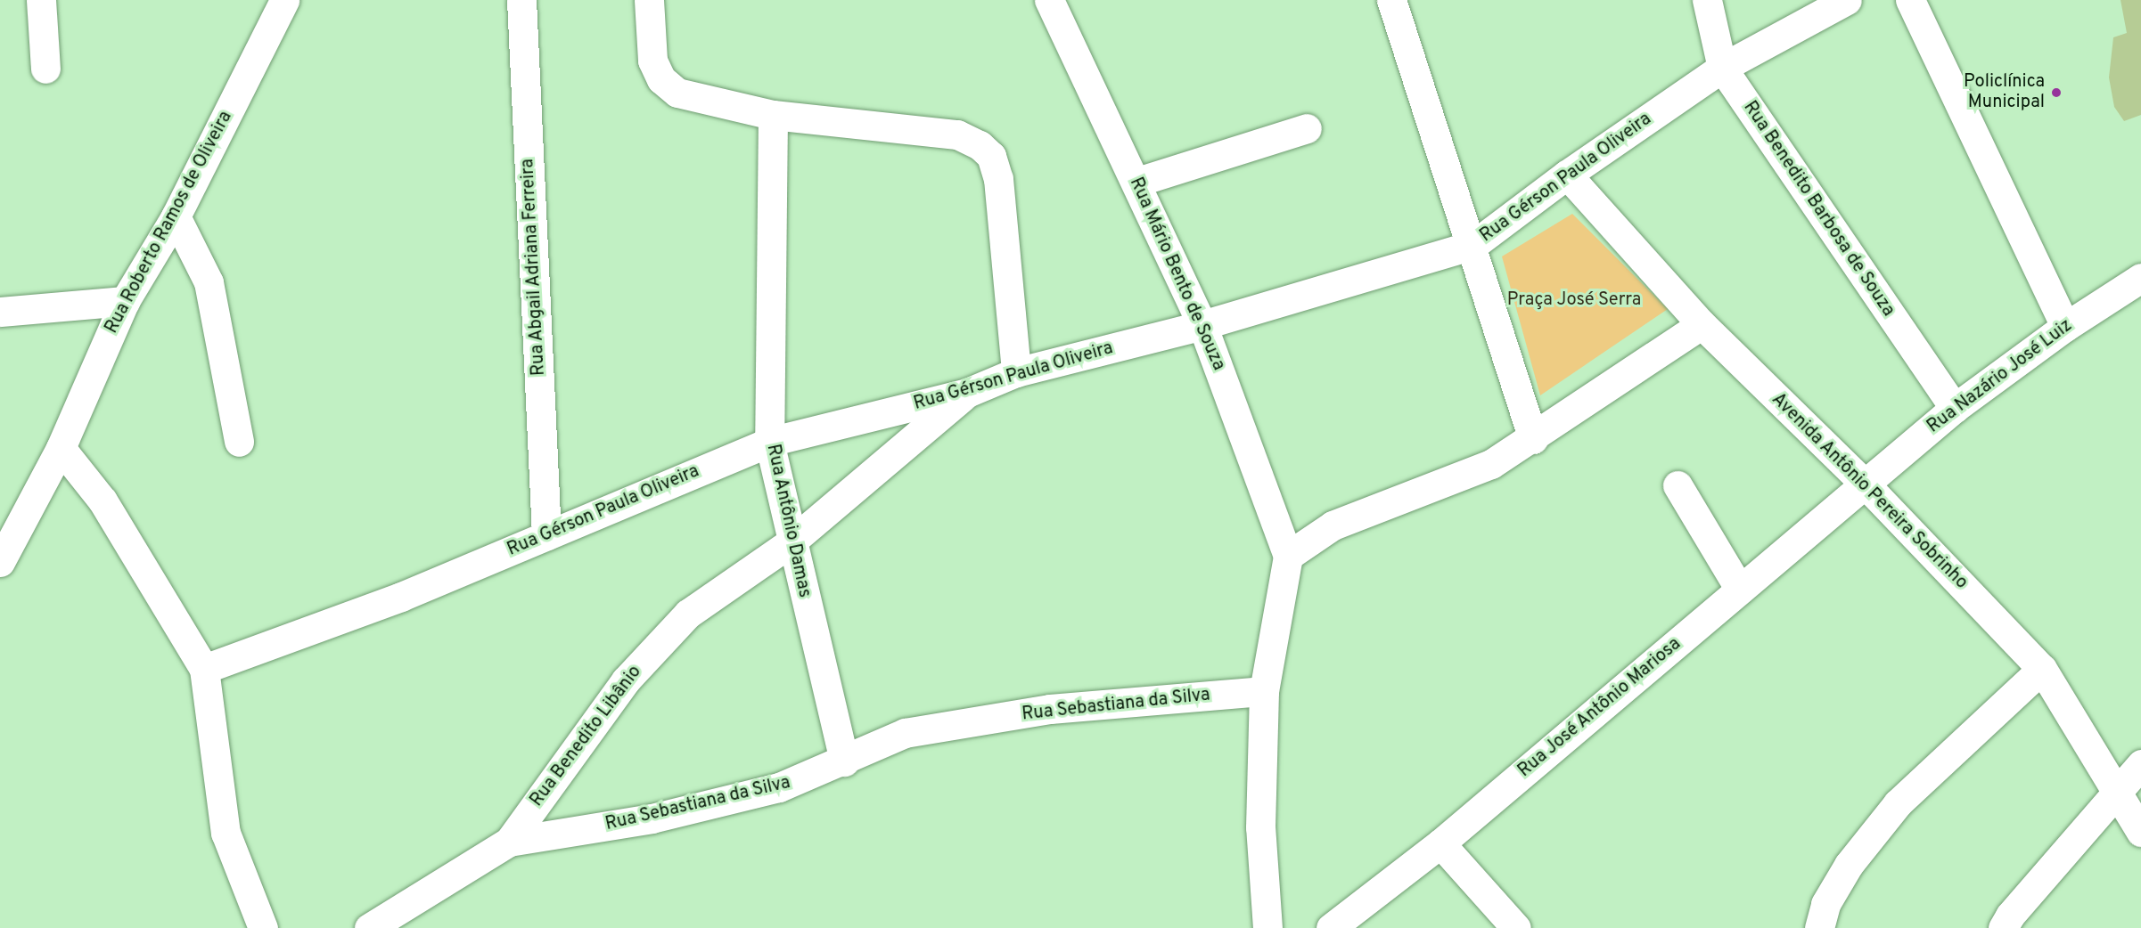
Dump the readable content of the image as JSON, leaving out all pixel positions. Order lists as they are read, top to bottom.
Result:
{
  "streets": {
    "street": [
      "Rua Gérson Paula Oliveira",
      "Rua Benedito Barbosa de Souza",
      "Rua Roberto Ramos de Oliveira",
      "Rua Abgail Adriana Ferreira",
      "Rua Mário Bento de Souza",
      "Rua Nazário José Luiz",
      "Avenida Antônio Pereira Sobrinho",
      "Rua Antônio Damas",
      "Rua Sebastiana da Silva",
      "Rua José Antônio Mariosa",
      "Rua Benedito Libânio"
    ]
  },
  "crossings": [
    ["Rua Gérson Paula Oliveira", "Rua Benedito Barbosa de Souza"],
    ["Rua Gérson Paula Oliveira", "Rua Abgail Adriana Ferreira"],
    ["Rua Gérson Paula Oliveira", "Rua Mário Bento de Souza"],
    ["Rua Gérson Paula Oliveira", "Avenida Antônio Pereira Sobrinho"],
    ["Rua Gérson Paula Oliveira", "Rua Antônio Damas"],
    ["Rua Gérson Paula Oliveira", "Rua Benedito Libânio"],
    ["Rua Benedito Barbosa de Souza", "Rua Nazário José Luiz"],
    ["Rua Nazário José Luiz", "Avenida Antônio Pereira Sobrinho"],
    ["Rua Nazário José Luiz", "Rua José Antônio Mariosa"],
    ["Avenida Antônio Pereira Sobrinho", "Rua José Antônio Mariosa"],
    ["Rua Antônio Damas", "Rua Sebastiana da Silva"],
    ["Rua Antônio Damas", "Rua Benedito Libânio"],
    ["Rua Sebastiana da Silva", "Rua Benedito Libânio"]
  ],
  "parks": ["Praça José Serra"],
  "places": ["Policlínica Municipal"]
}
